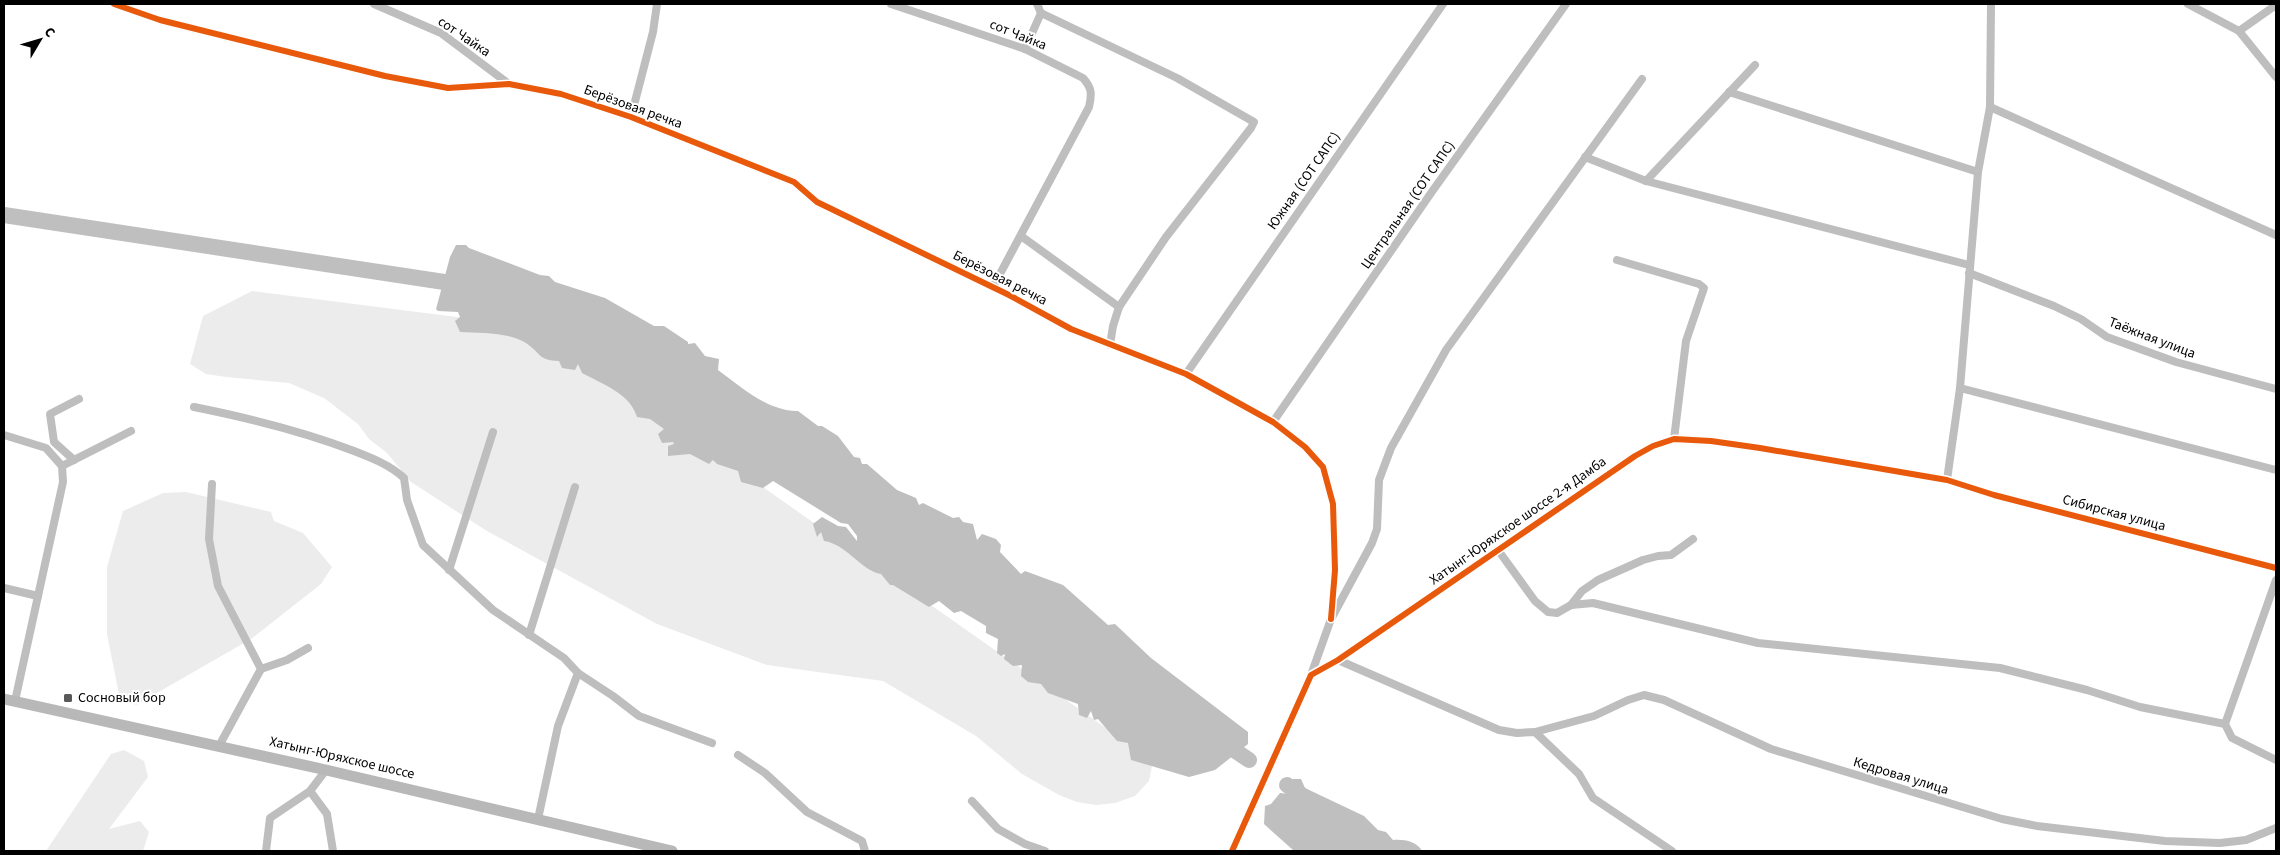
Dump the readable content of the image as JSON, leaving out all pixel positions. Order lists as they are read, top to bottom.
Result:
{
  "streets": {
    "main road": ["Хатынг-Юряхское шоссе"],
    "street": [
      "сот Чайка",
      "Берёзовая речка",
      "Южная (СОТ САПС)",
      "Центральная (СОТ САПС)",
      "Таёжная улица",
      "Сибирская улица",
      "Хатынг-Юряхское шоссе 2-я Дамба",
      "Кедровая улица"
    ]
  },
  "crossings": [
    ["сот Чайка", "Берёзовая речка"],
    ["Берёзовая речка", "Южная (СОТ САПС)"],
    ["Берёзовая речка", "Центральная (СОТ САПС)"],
    ["Сибирская улица", "Хатынг-Юряхское шоссе 2-я Дамба"],
    ["Хатынг-Юряхское шоссе 2-я Дамба", "Кедровая улица"]
  ],
  "places": {
    "transit": ["Сосновый бор"]
  },
  "north": "top right"
}
